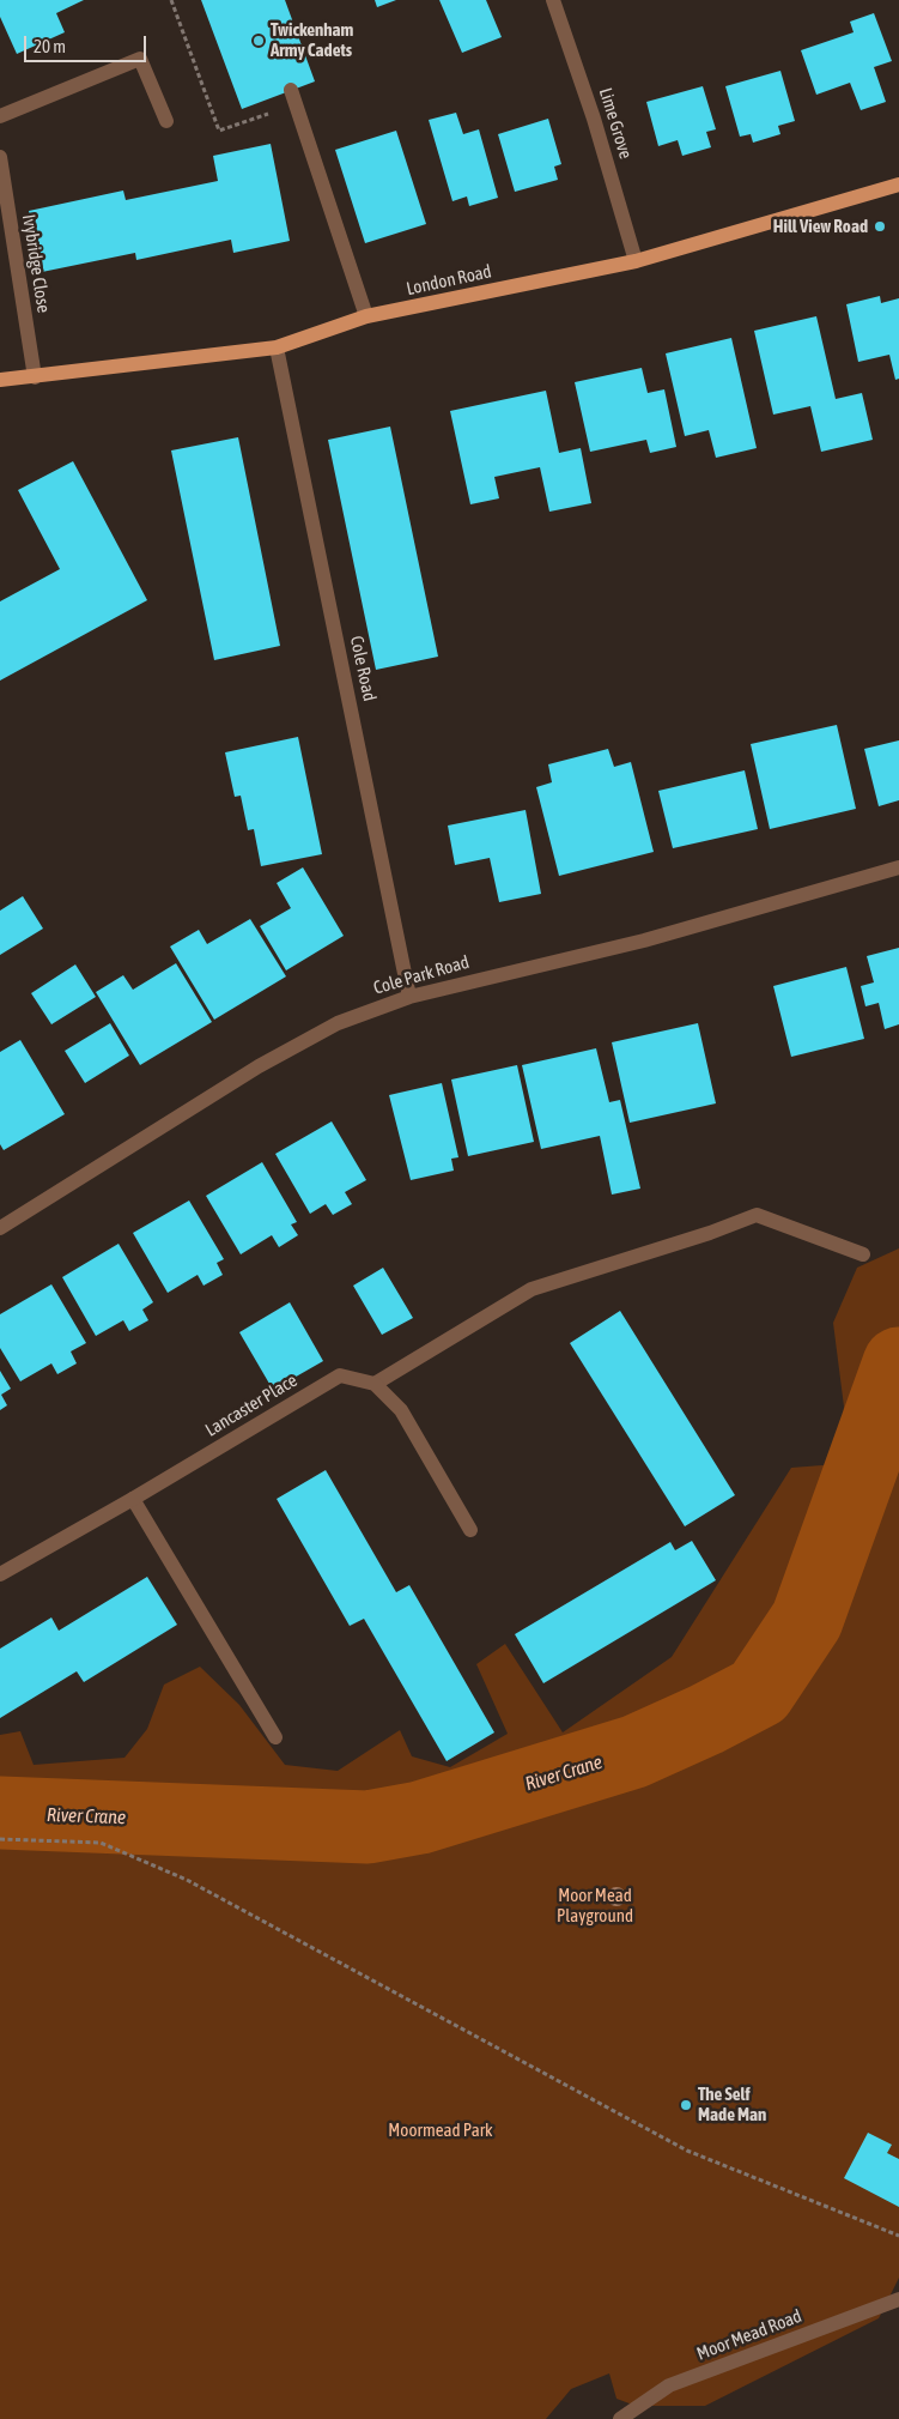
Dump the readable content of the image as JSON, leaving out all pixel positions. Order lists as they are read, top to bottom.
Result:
{
  "streets": {
    "main road": ["London Road"],
    "street": [
      "Lime Grove",
      "Ivybridge Close",
      "Cole Road",
      "Cole Park Road",
      "Lancaster Place",
      "Moor Mead Road"
    ]
  },
  "crossings": [
    ["Lime Grove", "London Road"],
    ["Ivybridge Close", "London Road"],
    ["London Road", "Cole Road"],
    ["Cole Road", "Cole Park Road"]
  ],
  "water": ["River Crane"],
  "parks": ["Moor Mead Playground", "Moormead Park"],
  "places": ["Twickenham Army Cadets", "Hill View Road", "The Self Made Man"],
  "scale_bar": "20 m"
}
